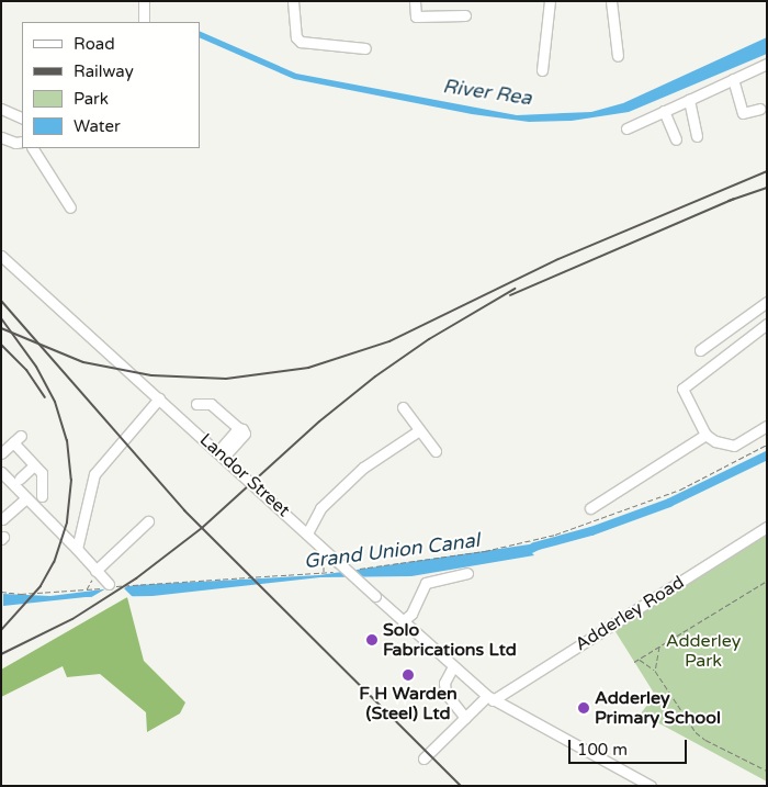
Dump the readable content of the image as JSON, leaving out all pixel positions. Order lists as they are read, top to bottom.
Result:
{
  "streets": {
    "street": ["Landor Street", "Adderley Road"]
  },
  "crossings": [
    ["Landor Street", "Adderley Road"]
  ],
  "water": ["River Rea", "Grand Union Canal"],
  "parks": ["Adderley Park"],
  "places": ["Solo Fabrications Ltd", "F H Warden (Steel) Ltd", "Adderley Primary School"],
  "legend": [
    "Road",
    "Railway",
    "Park",
    "Water"
  ],
  "scale_bar": "100 m"
}
